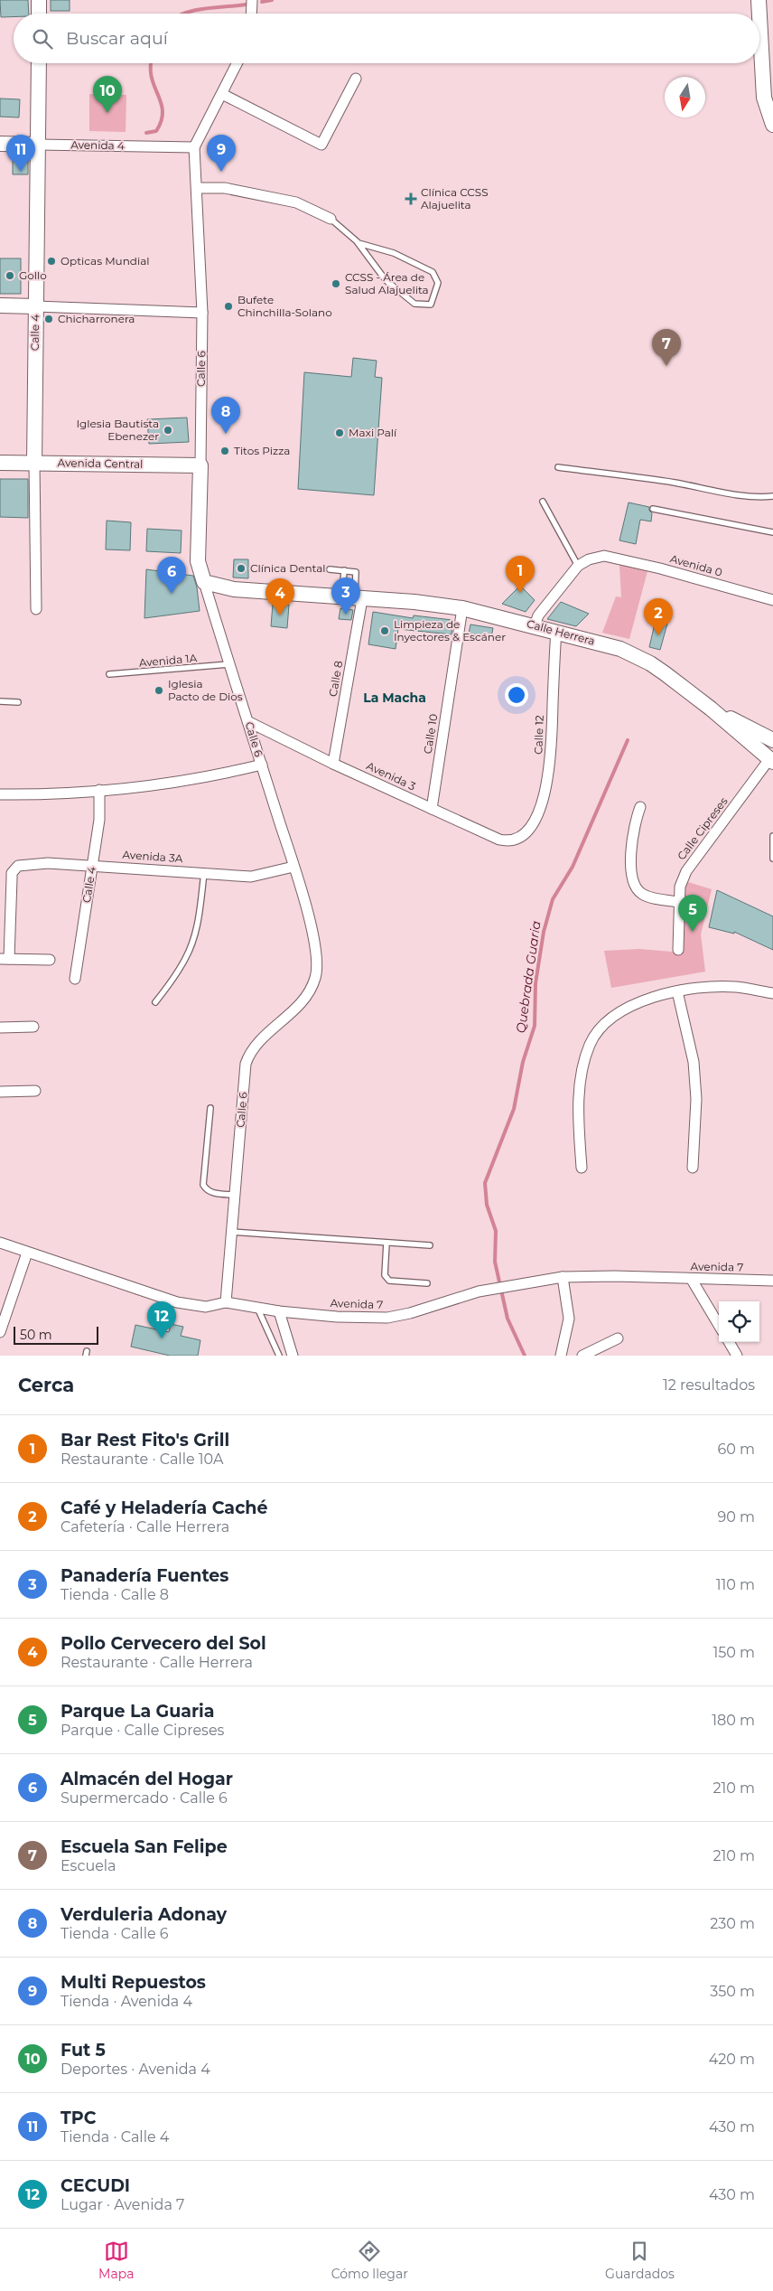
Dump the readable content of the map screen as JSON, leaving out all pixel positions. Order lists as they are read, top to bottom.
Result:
{
  "streets": {
    "street": [
      "Avenida 4",
      "Calle 4",
      "Calle 6",
      "Avenida Central",
      "Avenida 0",
      "Calle Herrera",
      "Calle 8",
      "Calle 10",
      "Calle 12",
      "Avenida 3",
      "Calle Cipreses",
      "Avenida 3A",
      "Avenida 7"
    ],
    "lane": ["Avenida 1A"]
  },
  "crossings": [
    ["Avenida 4", "Calle 4"],
    ["Avenida 4", "Calle 6"],
    ["Calle 4", "Avenida Central"],
    ["Calle 4", "Avenida 3A"],
    ["Calle 6", "Avenida Central"],
    ["Calle 6", "Calle Herrera"],
    ["Calle 6", "Avenida 1A"],
    ["Calle 6", "Avenida 3"],
    ["Calle 6", "Avenida 3A"],
    ["Calle 6", "Avenida 7"],
    ["Calle Herrera", "Calle 8"],
    ["Calle Herrera", "Calle 10"],
    ["Calle Herrera", "Calle 12"],
    ["Calle Herrera", "Calle Cipreses"],
    ["Calle 8", "Avenida 3"],
    ["Calle 10", "Avenida 3"],
    ["Calle 12", "Avenida 3"]
  ],
  "districts": ["La Macha"],
  "water": ["Quebrada Guaria"],
  "places": {
    "health": ["Clínica CCSS Alajuelita"],
    "other": [
      "Opticas Mundial",
      "Gollo",
      "CCSS - Área de Salud Alajuelita",
      "Bufete Chinchilla-Solano",
      "Chicharronera",
      "Iglesia Bautista Ebenezer",
      "Maxi Palí",
      "Titos Pizza",
      "Clínica Dental",
      "Limpieza de Inyectores & Escáner",
      "Iglesia Pacto de Dios"
    ]
  },
  "scale_bar": "50 m",
  "north": "bottom",
  "page": {
    "search": "Buscar aquí",
    "pins": [
      "10",
      "9",
      "11",
      "7",
      "8",
      "1",
      "6",
      "3",
      "4",
      "2",
      "5",
      "12"
    ],
    "scale": "50 m",
    "heading": ["Cerca", "12 resultados"],
    "list": [
      {
        "mark": "1",
        "name": "Bar Rest Fito's Grill",
        "note": "Restaurante · Calle 10A",
        "value": "60 m"
      },
      {
        "mark": "2",
        "name": "Café y Heladería Caché",
        "note": "Cafetería · Calle Herrera",
        "value": "90 m"
      },
      {
        "mark": "3",
        "name": "Panadería Fuentes",
        "note": "Tienda · Calle 8",
        "value": "110 m"
      },
      {
        "mark": "4",
        "name": "Pollo Cervecero del Sol",
        "note": "Restaurante · Calle Herrera",
        "value": "150 m"
      },
      {
        "mark": "5",
        "name": "Parque La Guaria",
        "note": "Parque · Calle Cipreses",
        "value": "180 m"
      },
      {
        "mark": "6",
        "name": "Almacén del Hogar",
        "note": "Supermercado · Calle 6",
        "value": "210 m"
      },
      {
        "mark": "7",
        "name": "Escuela San Felipe",
        "note": "Escuela",
        "value": "210 m"
      },
      {
        "mark": "8",
        "name": "Verduleria Adonay",
        "note": "Tienda · Calle 6",
        "value": "230 m"
      },
      {
        "mark": "9",
        "name": "Multi Repuestos",
        "note": "Tienda · Avenida 4",
        "value": "350 m"
      },
      {
        "mark": "10",
        "name": "Fut 5",
        "note": "Deportes · Avenida 4",
        "value": "420 m"
      },
      {
        "mark": "11",
        "name": "TPC",
        "note": "Tienda · Calle 4",
        "value": "430 m"
      },
      {
        "mark": "12",
        "name": "CECUDI",
        "note": "Lugar · Avenida 7",
        "value": "430 m"
      }
    ],
    "nav": ["Mapa", "Cómo llegar", "Guardados"]
  }
}
